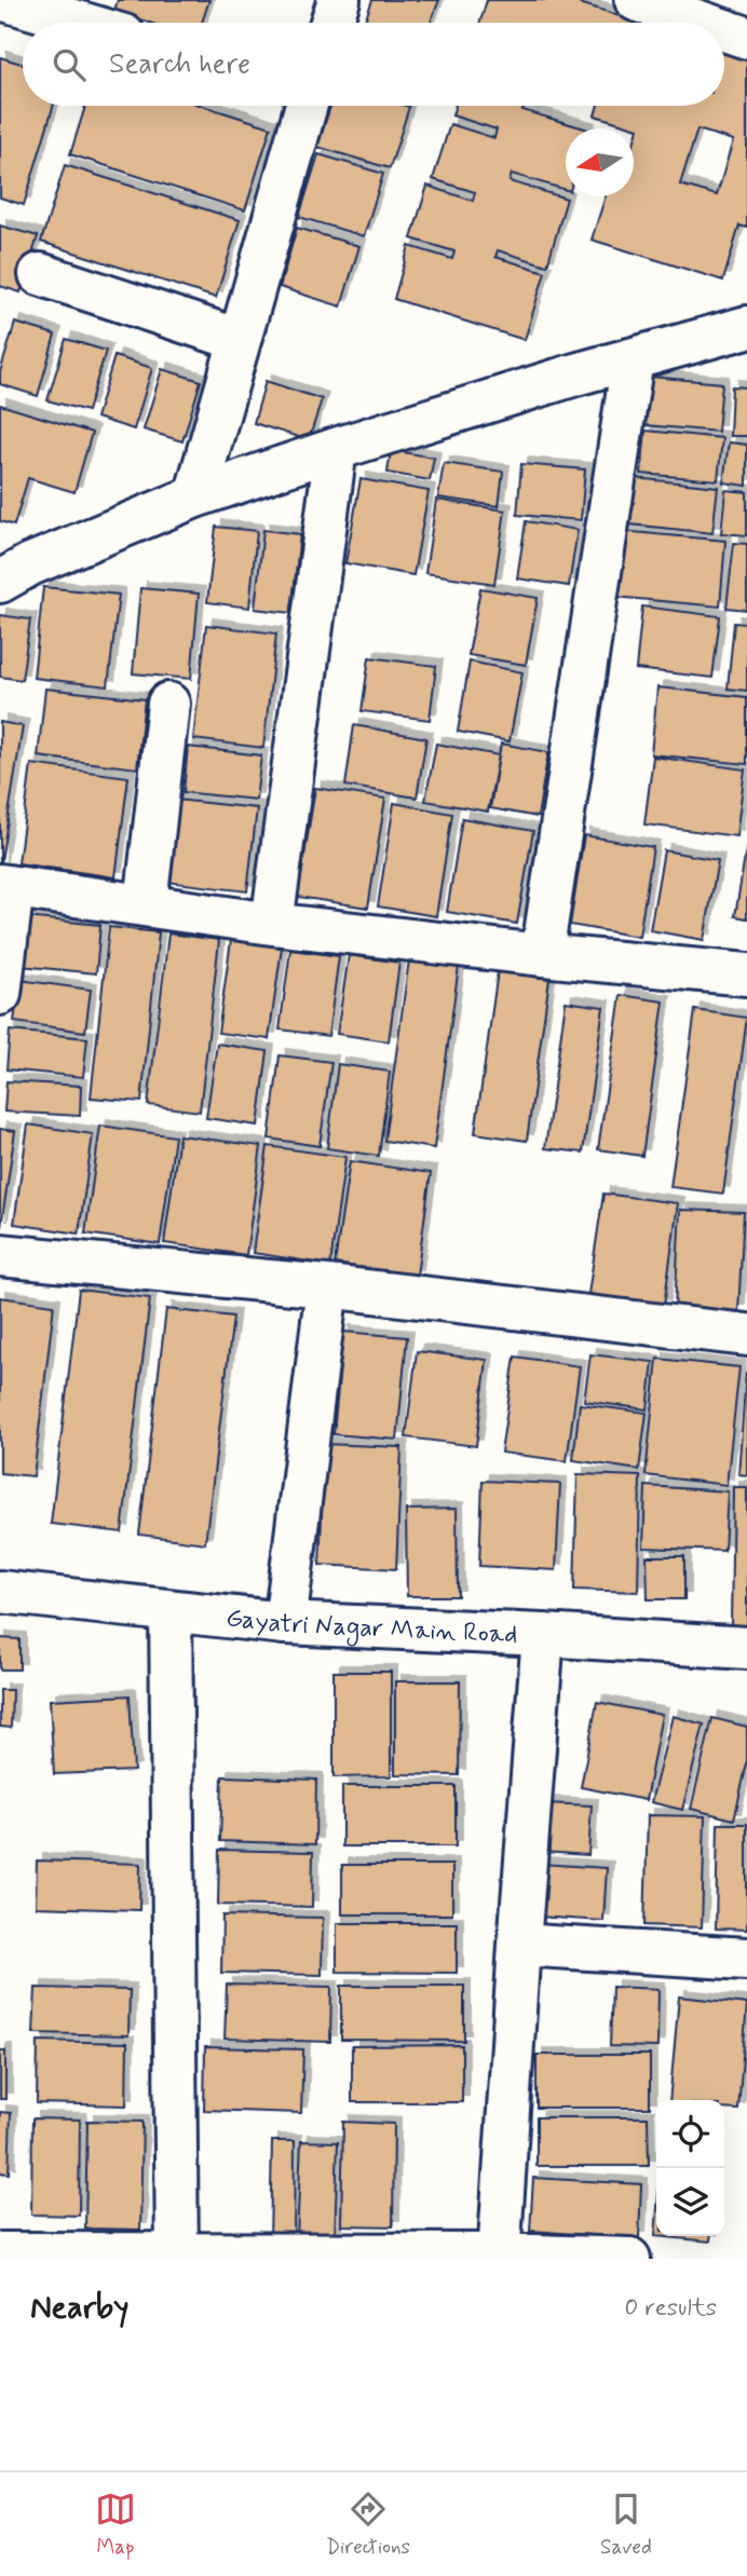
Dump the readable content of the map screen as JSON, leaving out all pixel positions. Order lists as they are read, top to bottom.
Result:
{
  "streets": {
    "street": ["Gayatri Nagar Main Road"]
  },
  "north": "left",
  "page": {
    "search": "Search here",
    "heading": ["Nearby", "0 results"],
    "nav": ["Map", "Directions", "Saved"]
  }
}
